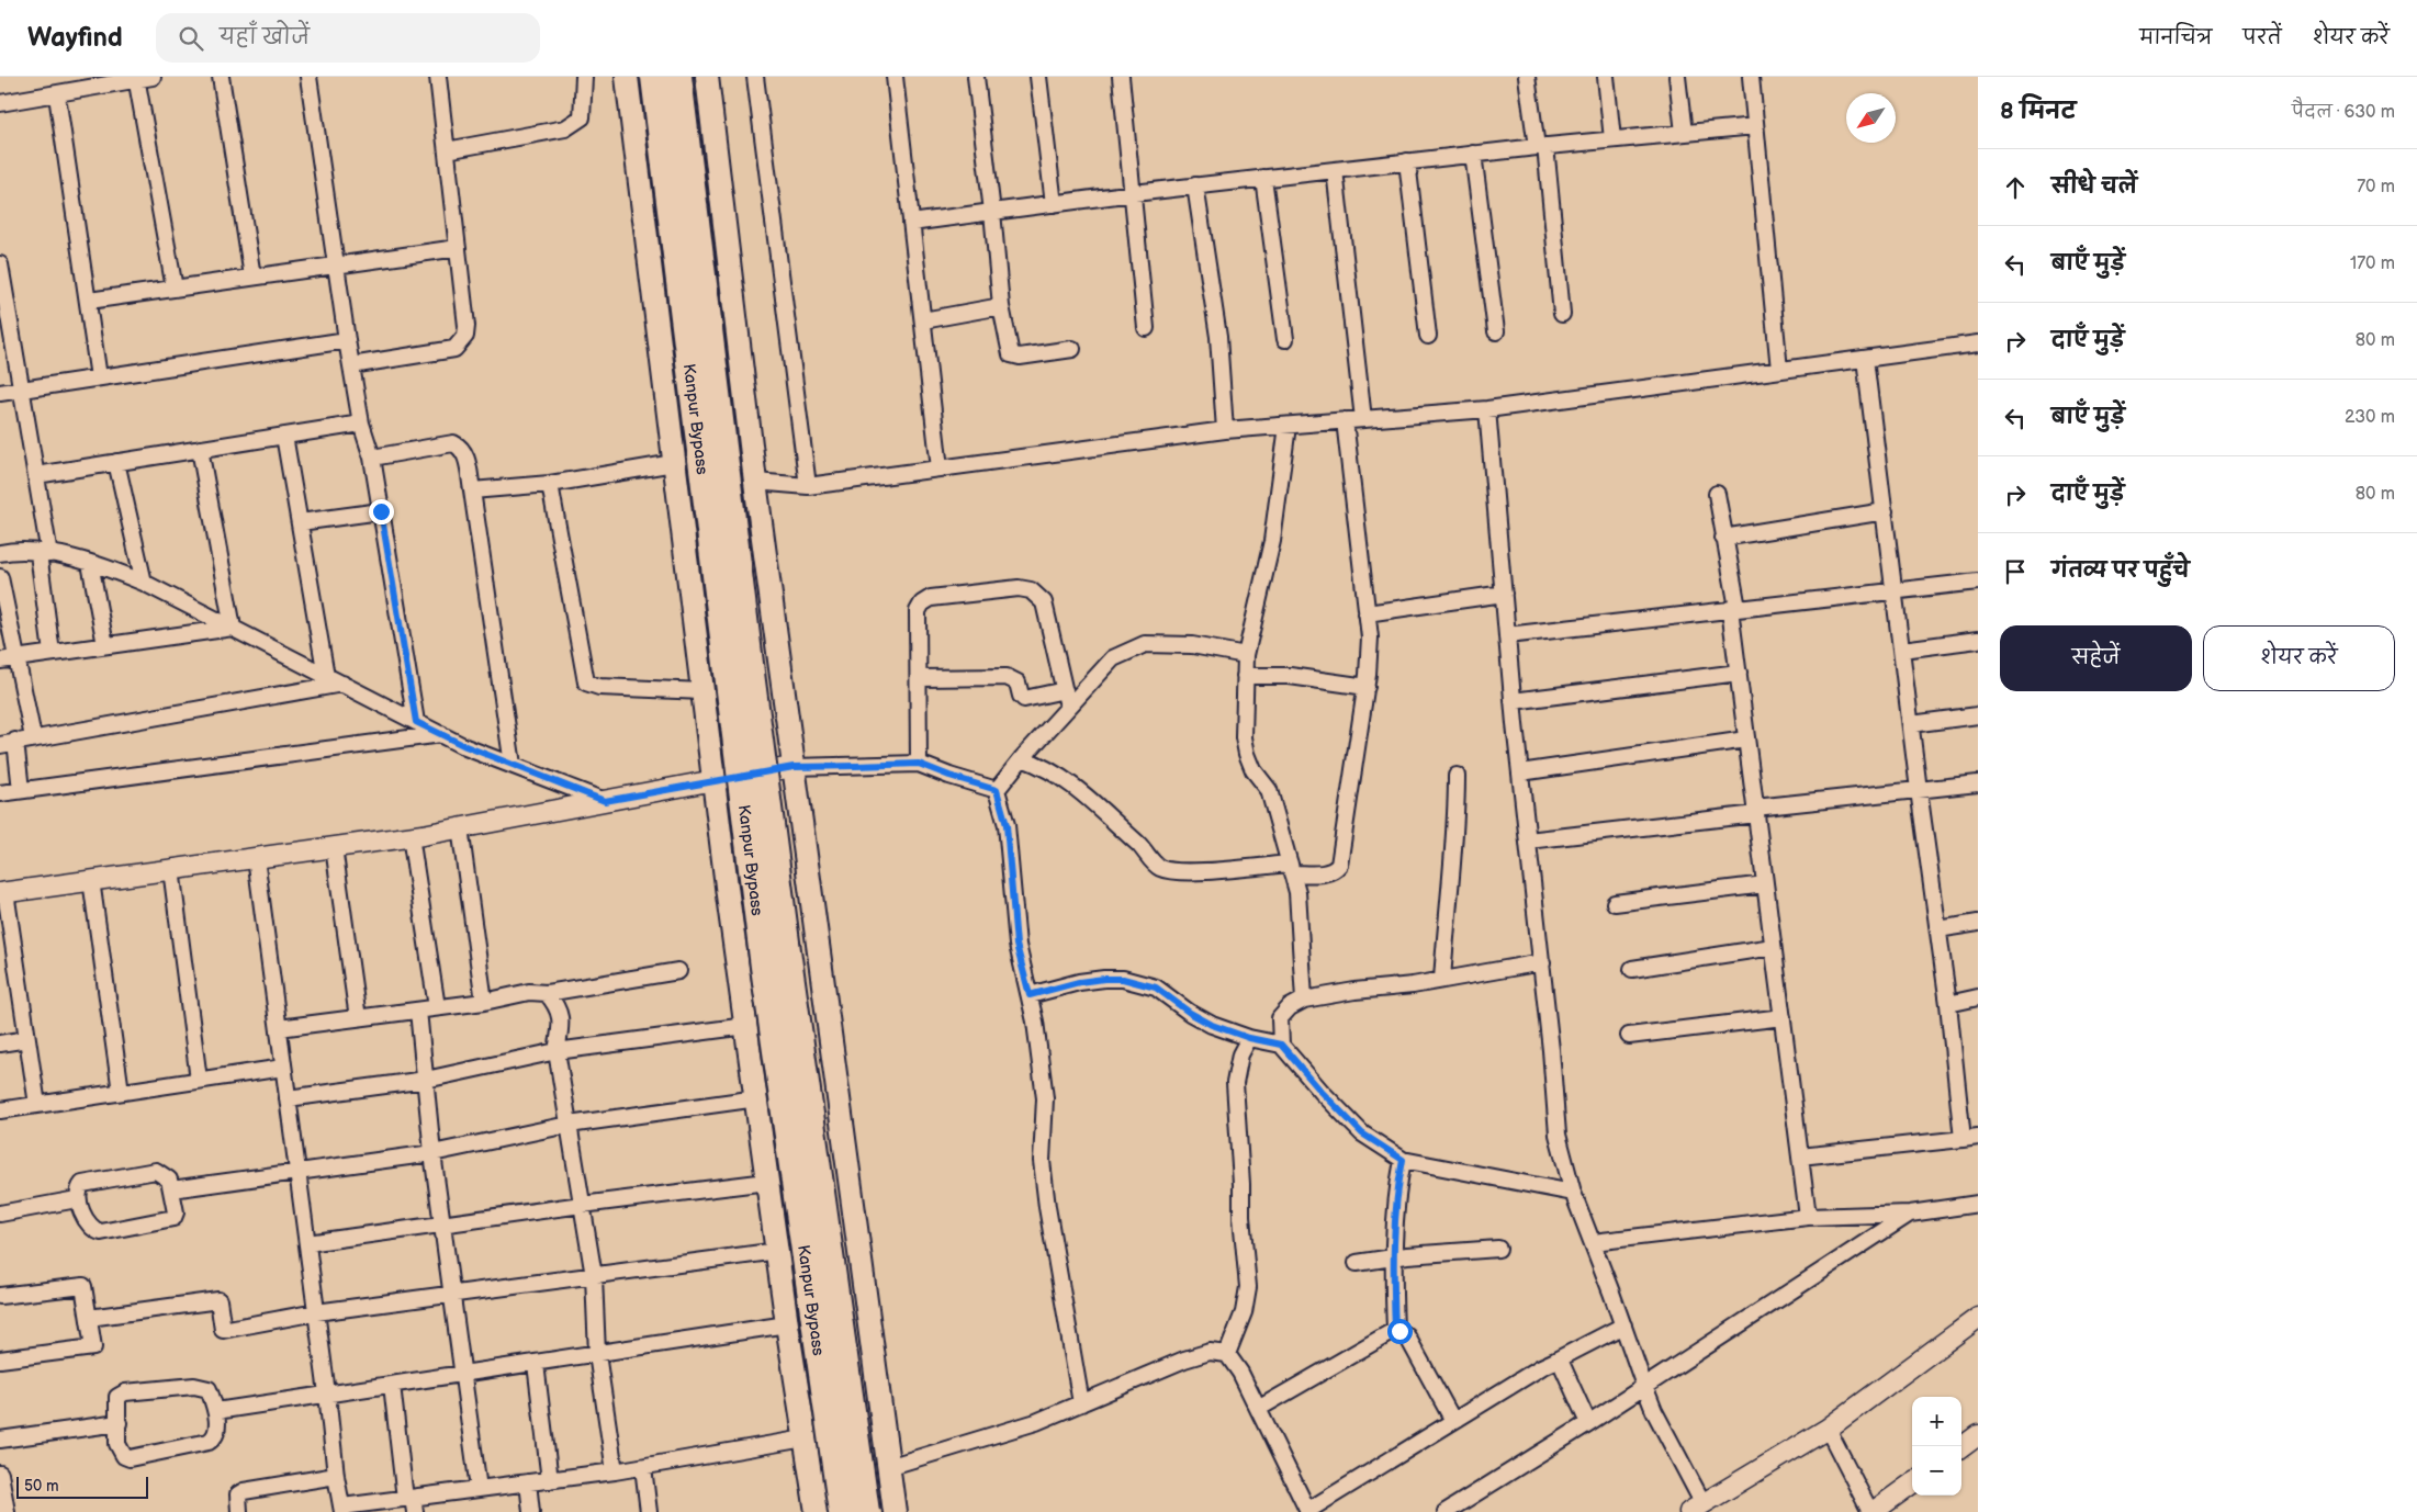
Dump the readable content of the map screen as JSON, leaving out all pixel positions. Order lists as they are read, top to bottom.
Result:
{
  "streets": {
    "highway": ["Kanpur Bypass"]
  },
  "scale_bar": "50 m",
  "north": "bottom left",
  "page": {
    "header": "Wayfind",
    "search": "यहाँ खोजें",
    "nav": ["मानचित्र", "परतें", "शेयर करें"],
    "heading": ["8 मिनट", "पैदल · 630 m"],
    "list": [
      ["सीधे चलें", "70 m"],
      ["बाएँ मुड़ें", "170 m"],
      ["दाएँ मुड़ें", "80 m"],
      ["बाएँ मुड़ें", "230 m"],
      ["दाएँ मुड़ें", "80 m"],
      "गंतव्य पर पहुँचे"
    ],
    "buttons": ["सहेजें", "शेयर करें"],
    "map_buttons": ["+", "−"],
    "scale": "50 m"
  }
}
